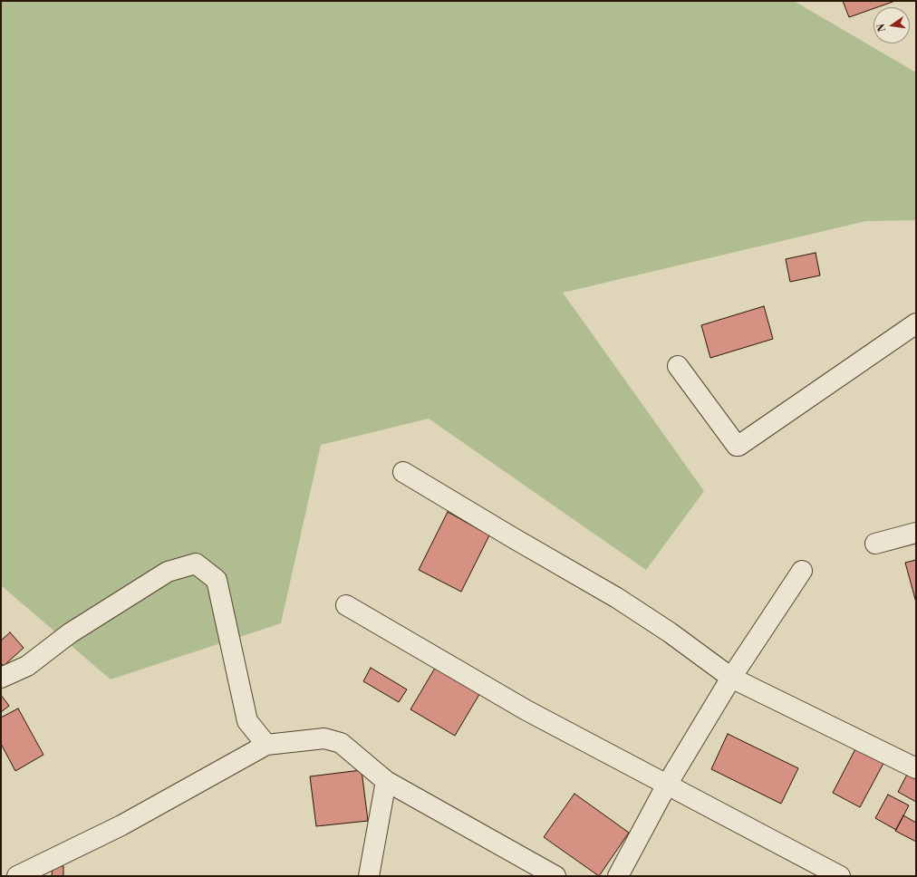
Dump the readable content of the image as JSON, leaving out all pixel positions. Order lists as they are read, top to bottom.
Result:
{
  "north": "left"
}
